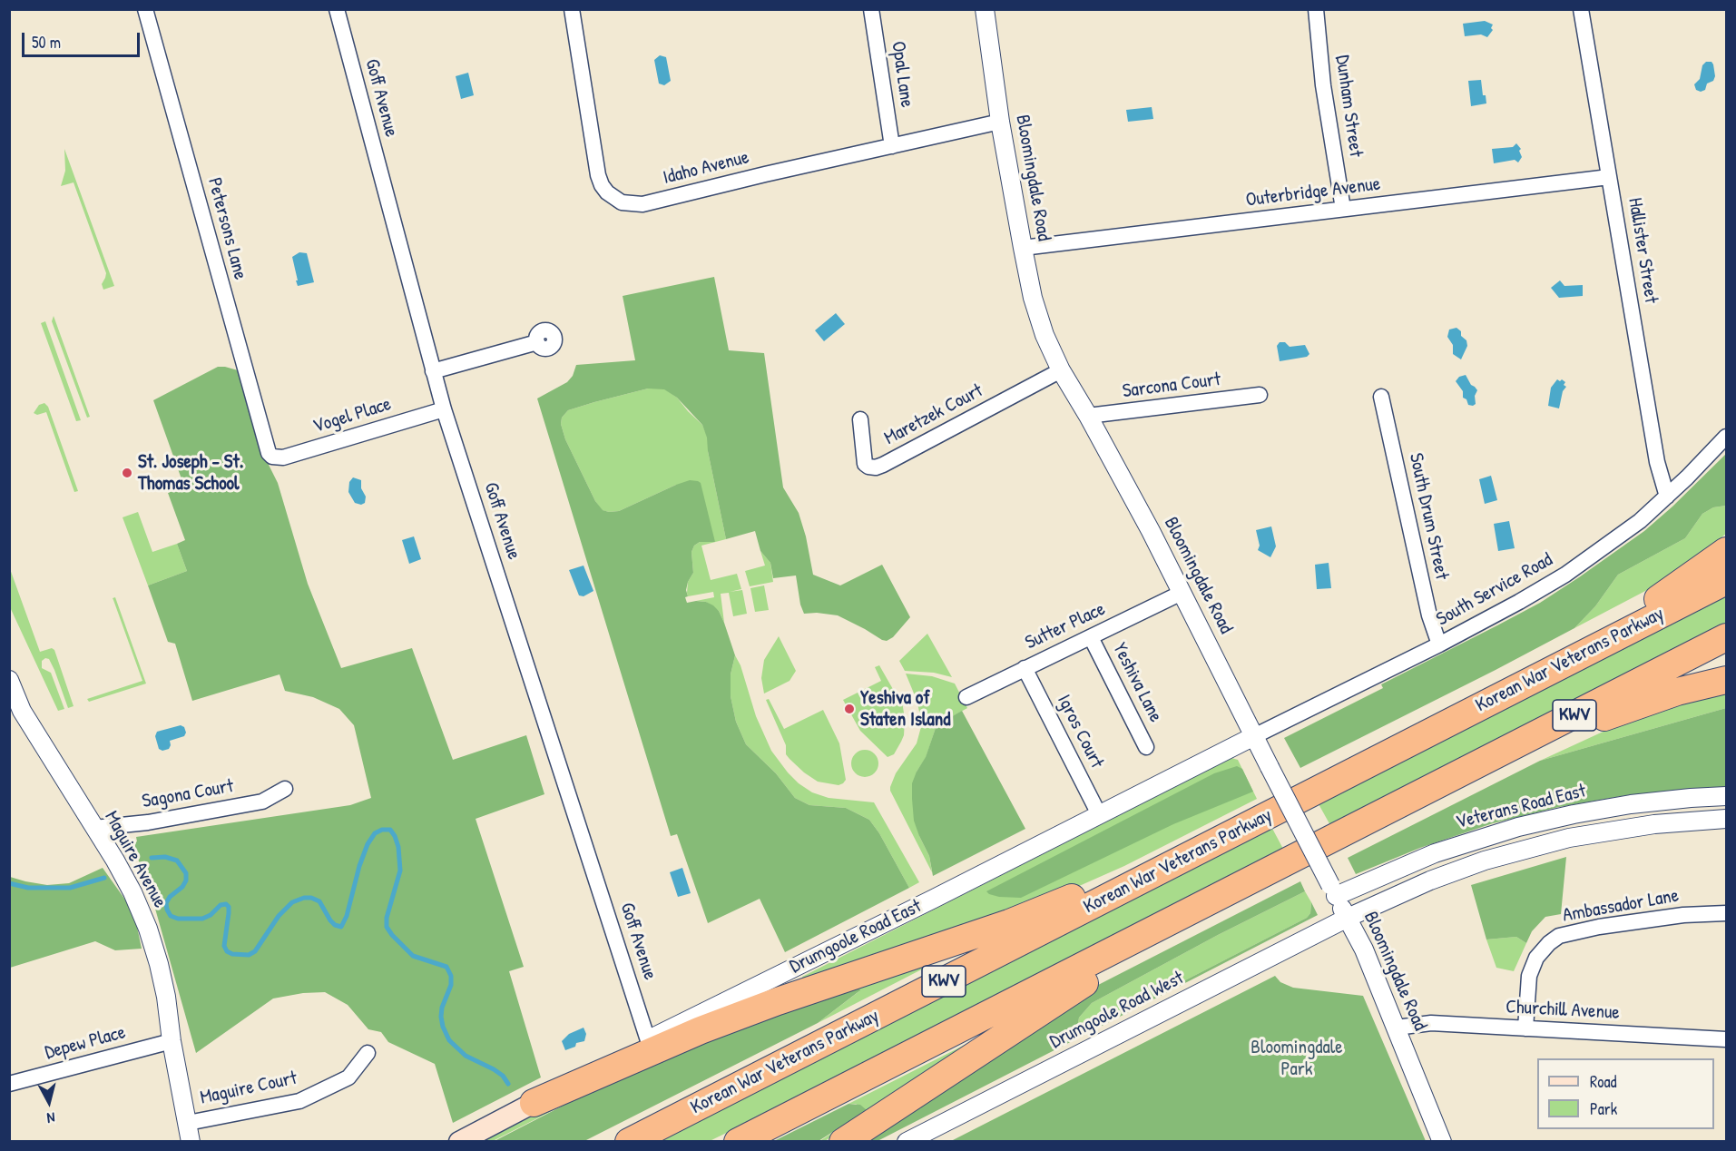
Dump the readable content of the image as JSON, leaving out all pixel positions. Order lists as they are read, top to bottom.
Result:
{
  "streets": {
    "highway": ["Korean War Veterans Parkway", "KWV"],
    "main road": ["Drumgoole Road East"],
    "street": [
      "Opal Lane",
      "Goff Avenue",
      "Dunham Street",
      "Idaho Avenue",
      "Bloomingdale Road",
      "Outerbridge Avenue",
      "Petersons Lane",
      "Hallister Street",
      "Sarcona Court",
      "Maretzek Court",
      "Vogel Place",
      "South Drum Street",
      "South Service Road",
      "Sutter Place",
      "Yeshiva Lane",
      "Igros Court",
      "Sagona Court",
      "Veterans Road East",
      "Maguire Avenue",
      "Ambassador Lane",
      "Drumgoole Road West",
      "Churchill Avenue",
      "Depew Place",
      "Maguire Court"
    ]
  },
  "crossings": [
    ["Opal Lane", "Idaho Avenue"],
    ["Goff Avenue", "Vogel Place"],
    ["Goff Avenue", "Drumgoole Road East"],
    ["Dunham Street", "Outerbridge Avenue"],
    ["Idaho Avenue", "Bloomingdale Road"],
    ["Bloomingdale Road", "Outerbridge Avenue"],
    ["Bloomingdale Road", "Sarcona Court"],
    ["Bloomingdale Road", "Maretzek Court"],
    ["Bloomingdale Road", "South Service Road"],
    ["Bloomingdale Road", "Sutter Place"],
    ["Bloomingdale Road", "Veterans Road East"],
    ["Bloomingdale Road", "Drumgoole Road East"],
    ["Bloomingdale Road", "Drumgoole Road West"],
    ["Bloomingdale Road", "Churchill Avenue"],
    ["Outerbridge Avenue", "Hallister Street"],
    ["Petersons Lane", "Vogel Place"],
    ["Hallister Street", "South Service Road"],
    ["South Drum Street", "South Service Road"],
    ["South Service Road", "Drumgoole Road East"],
    ["Sutter Place", "Yeshiva Lane"],
    ["Sutter Place", "Igros Court"],
    ["Igros Court", "Drumgoole Road East"],
    ["Sagona Court", "Maguire Avenue"],
    ["Maguire Avenue", "Depew Place"],
    ["Maguire Avenue", "Maguire Court"],
    ["Ambassador Lane", "Churchill Avenue"]
  ],
  "parks": ["Bloomingdale Park"],
  "places": ["St. Joseph - St. Thomas School", "Yeshiva of Staten Island"],
  "legend": ["Road", "Park"],
  "scale_bar": "50 m",
  "north": "bottom"
}
